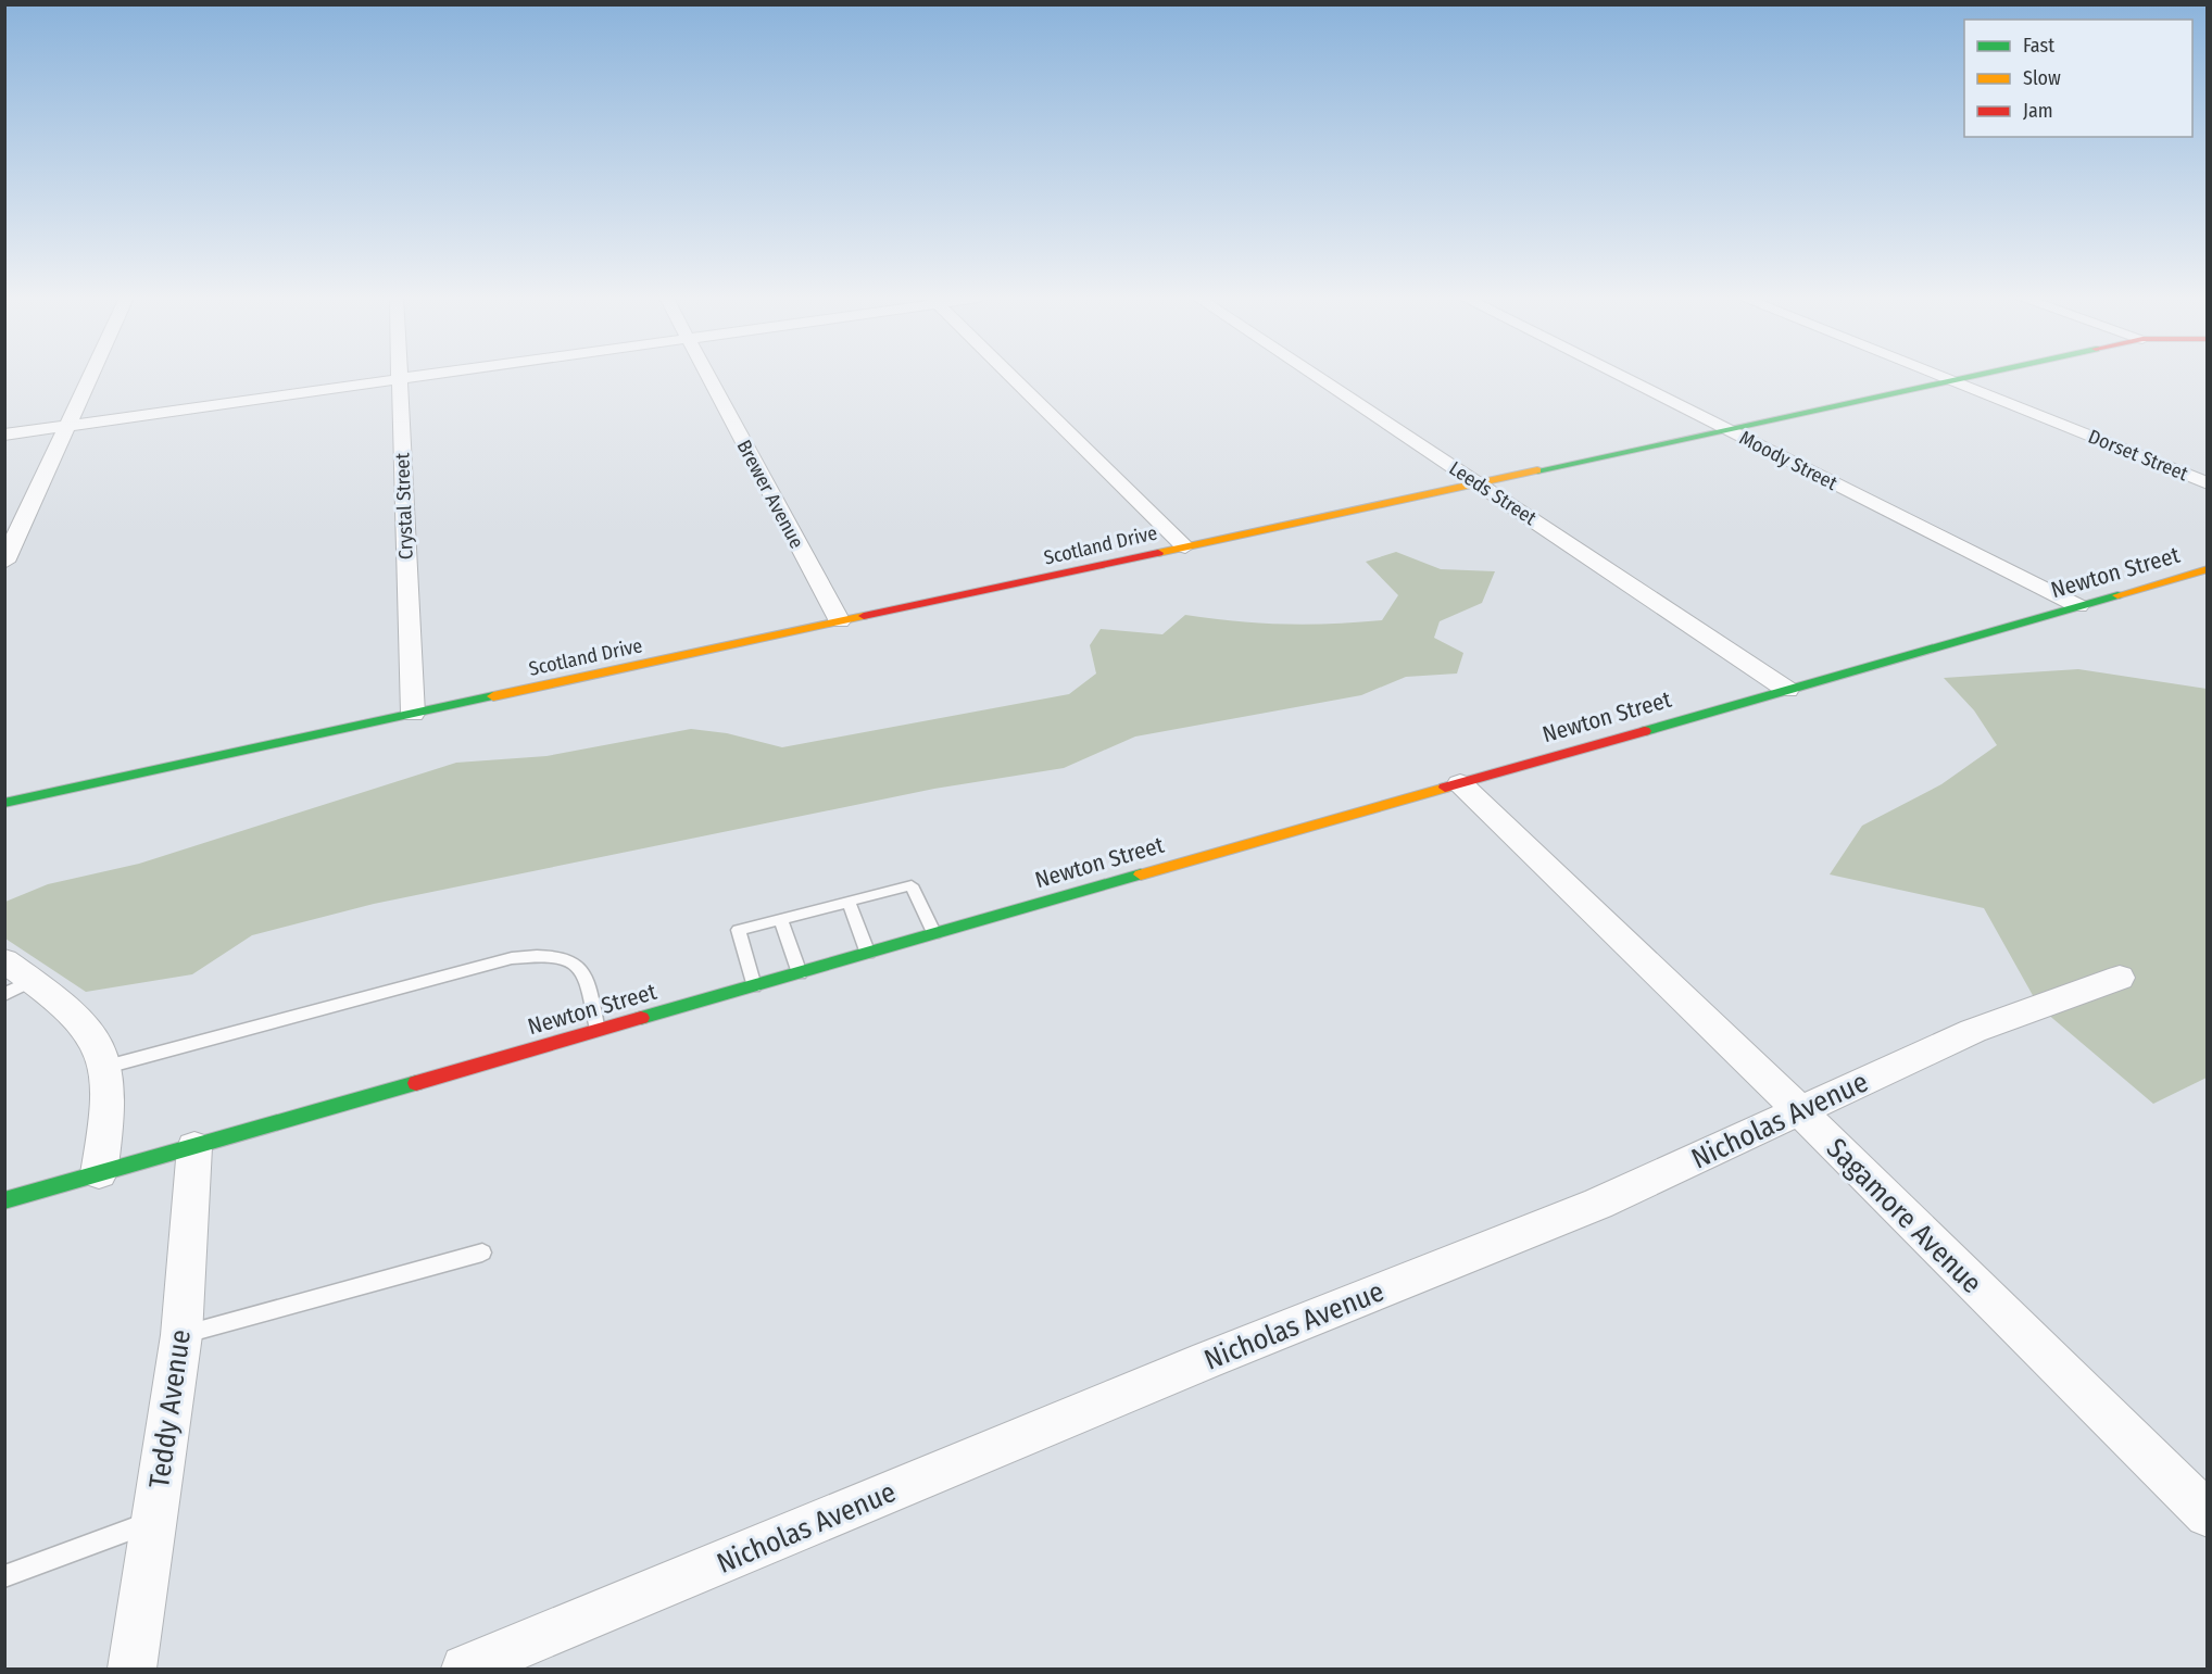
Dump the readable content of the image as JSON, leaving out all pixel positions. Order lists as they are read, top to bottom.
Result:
{
  "streets": {
    "street": [
      "Dorset Street",
      "Moody Street",
      "Leeds Street",
      "Brewer Avenue",
      "Crystal Street",
      "Scotland Drive",
      "Newton Street",
      "Nicholas Avenue",
      "Sagamore Avenue",
      "Teddy Avenue"
    ]
  },
  "crossings": [
    ["Dorset Street", "Scotland Drive"],
    ["Moody Street", "Scotland Drive"],
    ["Moody Street", "Newton Street"],
    ["Leeds Street", "Scotland Drive"],
    ["Leeds Street", "Newton Street"],
    ["Brewer Avenue", "Scotland Drive"],
    ["Crystal Street", "Scotland Drive"],
    ["Newton Street", "Sagamore Avenue"],
    ["Newton Street", "Teddy Avenue"],
    ["Nicholas Avenue", "Sagamore Avenue"]
  ],
  "legend": ["Fast", "Slow", "Jam"]
}
